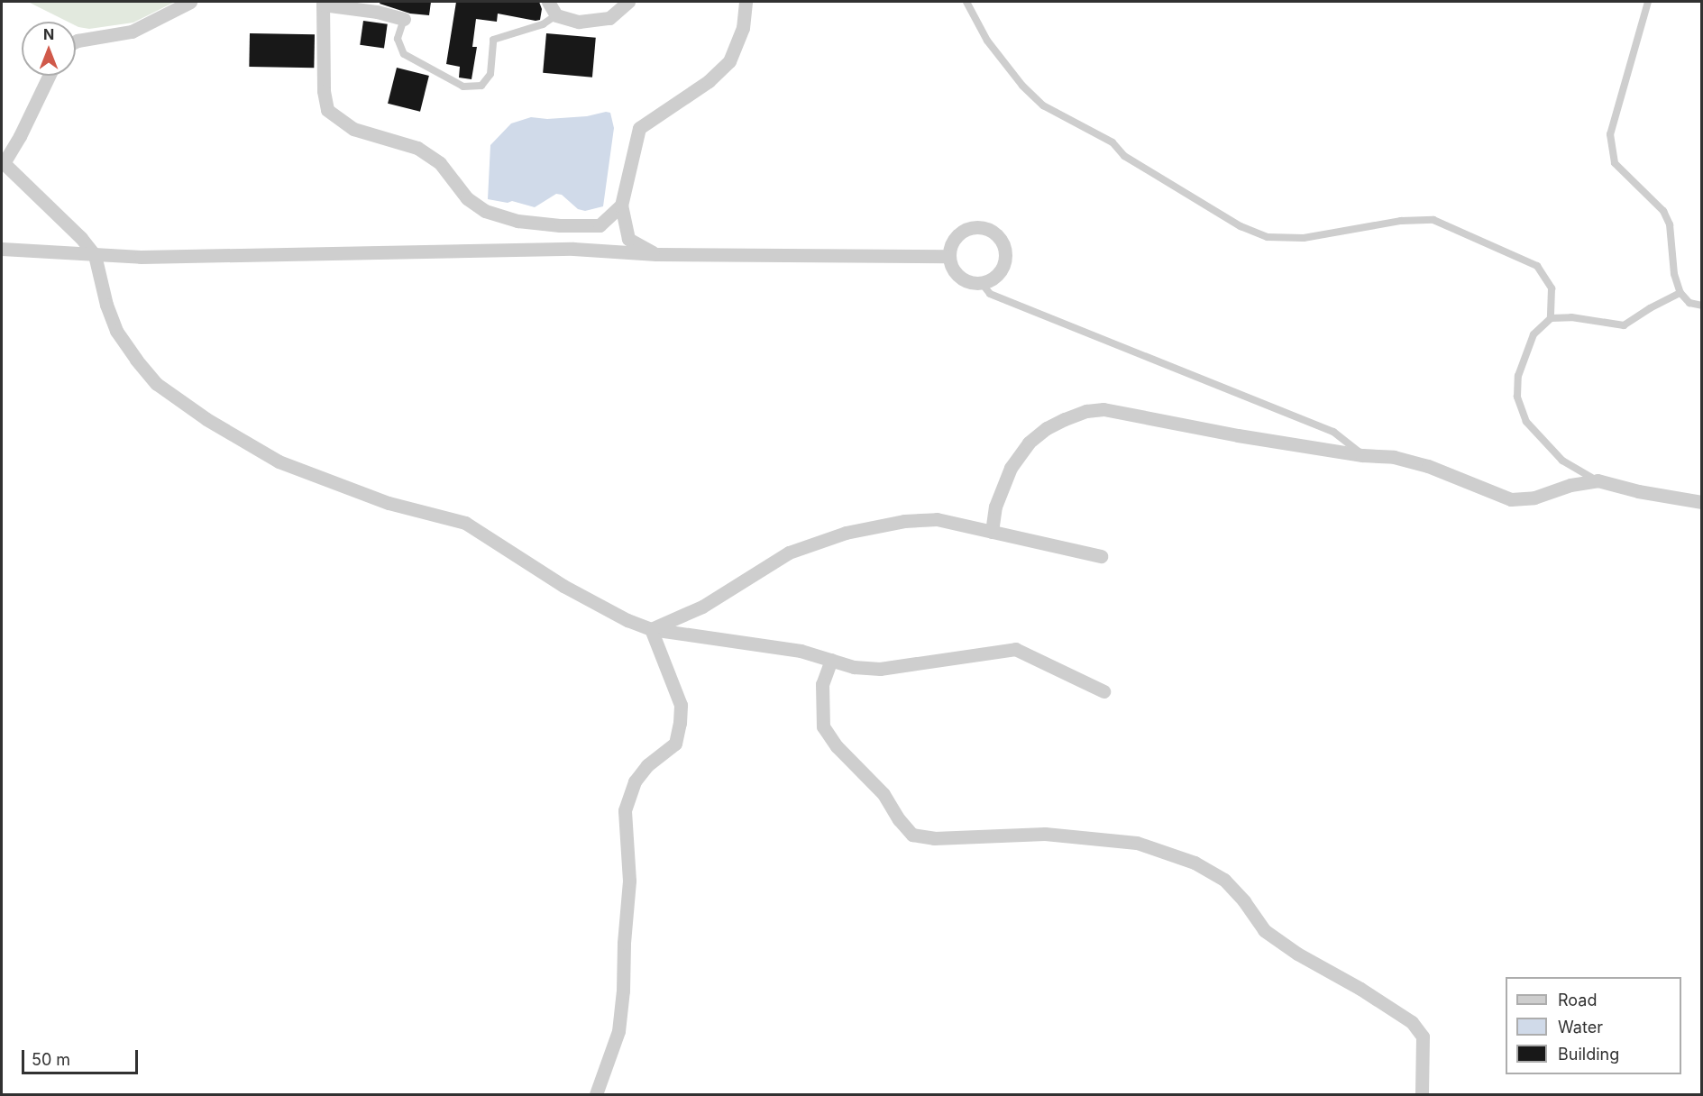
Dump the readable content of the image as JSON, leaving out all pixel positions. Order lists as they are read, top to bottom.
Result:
{
  "legend": ["Road", "Water", "Building"],
  "scale_bar": "50 m",
  "north": "top"
}
